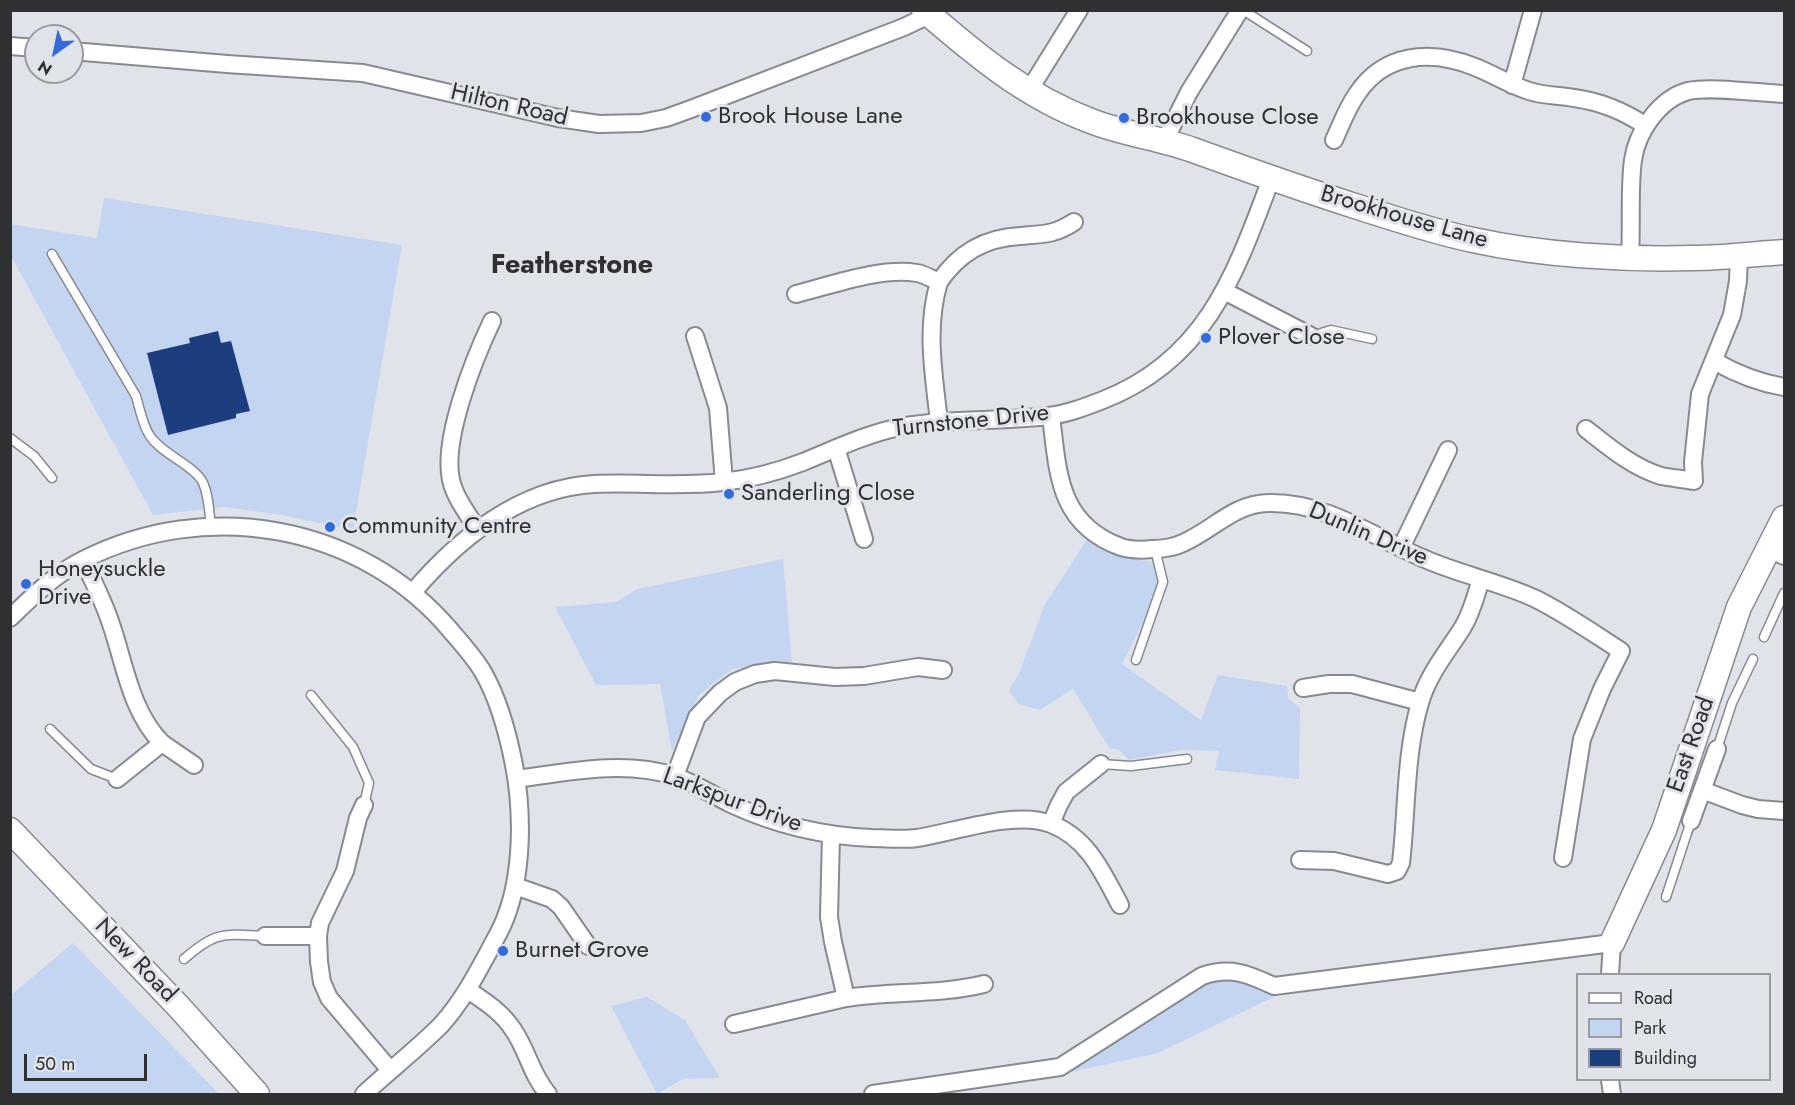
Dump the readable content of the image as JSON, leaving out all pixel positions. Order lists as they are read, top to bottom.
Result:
{
  "streets": {
    "street": [
      "Hilton Road",
      "Brookhouse Lane",
      "Turnstone Drive",
      "Dunlin Drive",
      "East Road",
      "Larkspur Drive",
      "New Road"
    ]
  },
  "crossings": [
    ["Hilton Road", "Brookhouse Lane"],
    ["Brookhouse Lane", "Turnstone Drive"],
    ["Turnstone Drive", "Dunlin Drive"]
  ],
  "districts": ["Featherstone"],
  "places": [
    "Brook House Lane",
    "Brookhouse Close",
    "Plover Close",
    "Sanderling Close",
    "Community Centre",
    "Honeysuckle Drive",
    "Burnet Grove"
  ],
  "legend": ["Road", "Park", "Building"],
  "scale_bar": "50 m",
  "north": "bottom left"
}
